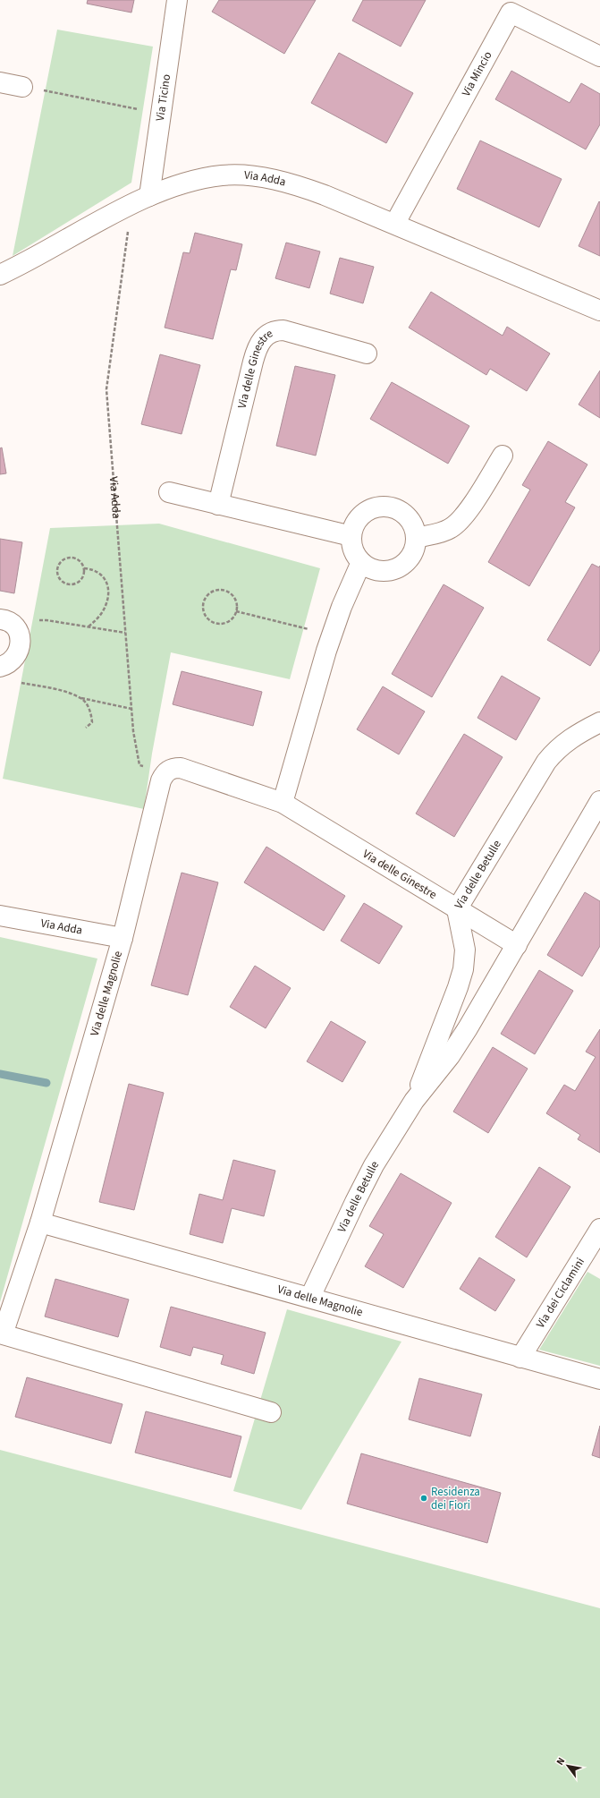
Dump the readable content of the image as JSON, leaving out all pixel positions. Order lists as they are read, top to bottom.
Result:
{
  "streets": {
    "street": [
      "Via Mincio",
      "Via Ticino",
      "Via Adda",
      "Via delle Ginestre",
      "Via delle Betulle",
      "Via delle Magnolie",
      "Via dei Ciclamini"
    ]
  },
  "crossings": [
    ["Via Mincio", "Via Adda"],
    ["Via Ticino", "Via Adda"],
    ["Via Adda", "Via delle Ginestre"],
    ["Via Adda", "Via delle Magnolie"],
    ["Via delle Ginestre", "Via delle Betulle"],
    ["Via delle Ginestre", "Via delle Magnolie"],
    ["Via delle Betulle", "Via delle Magnolie"],
    ["Via delle Magnolie", "Via dei Ciclamini"]
  ],
  "places": ["Residenza dei Fiori"],
  "north": "top left"
}
